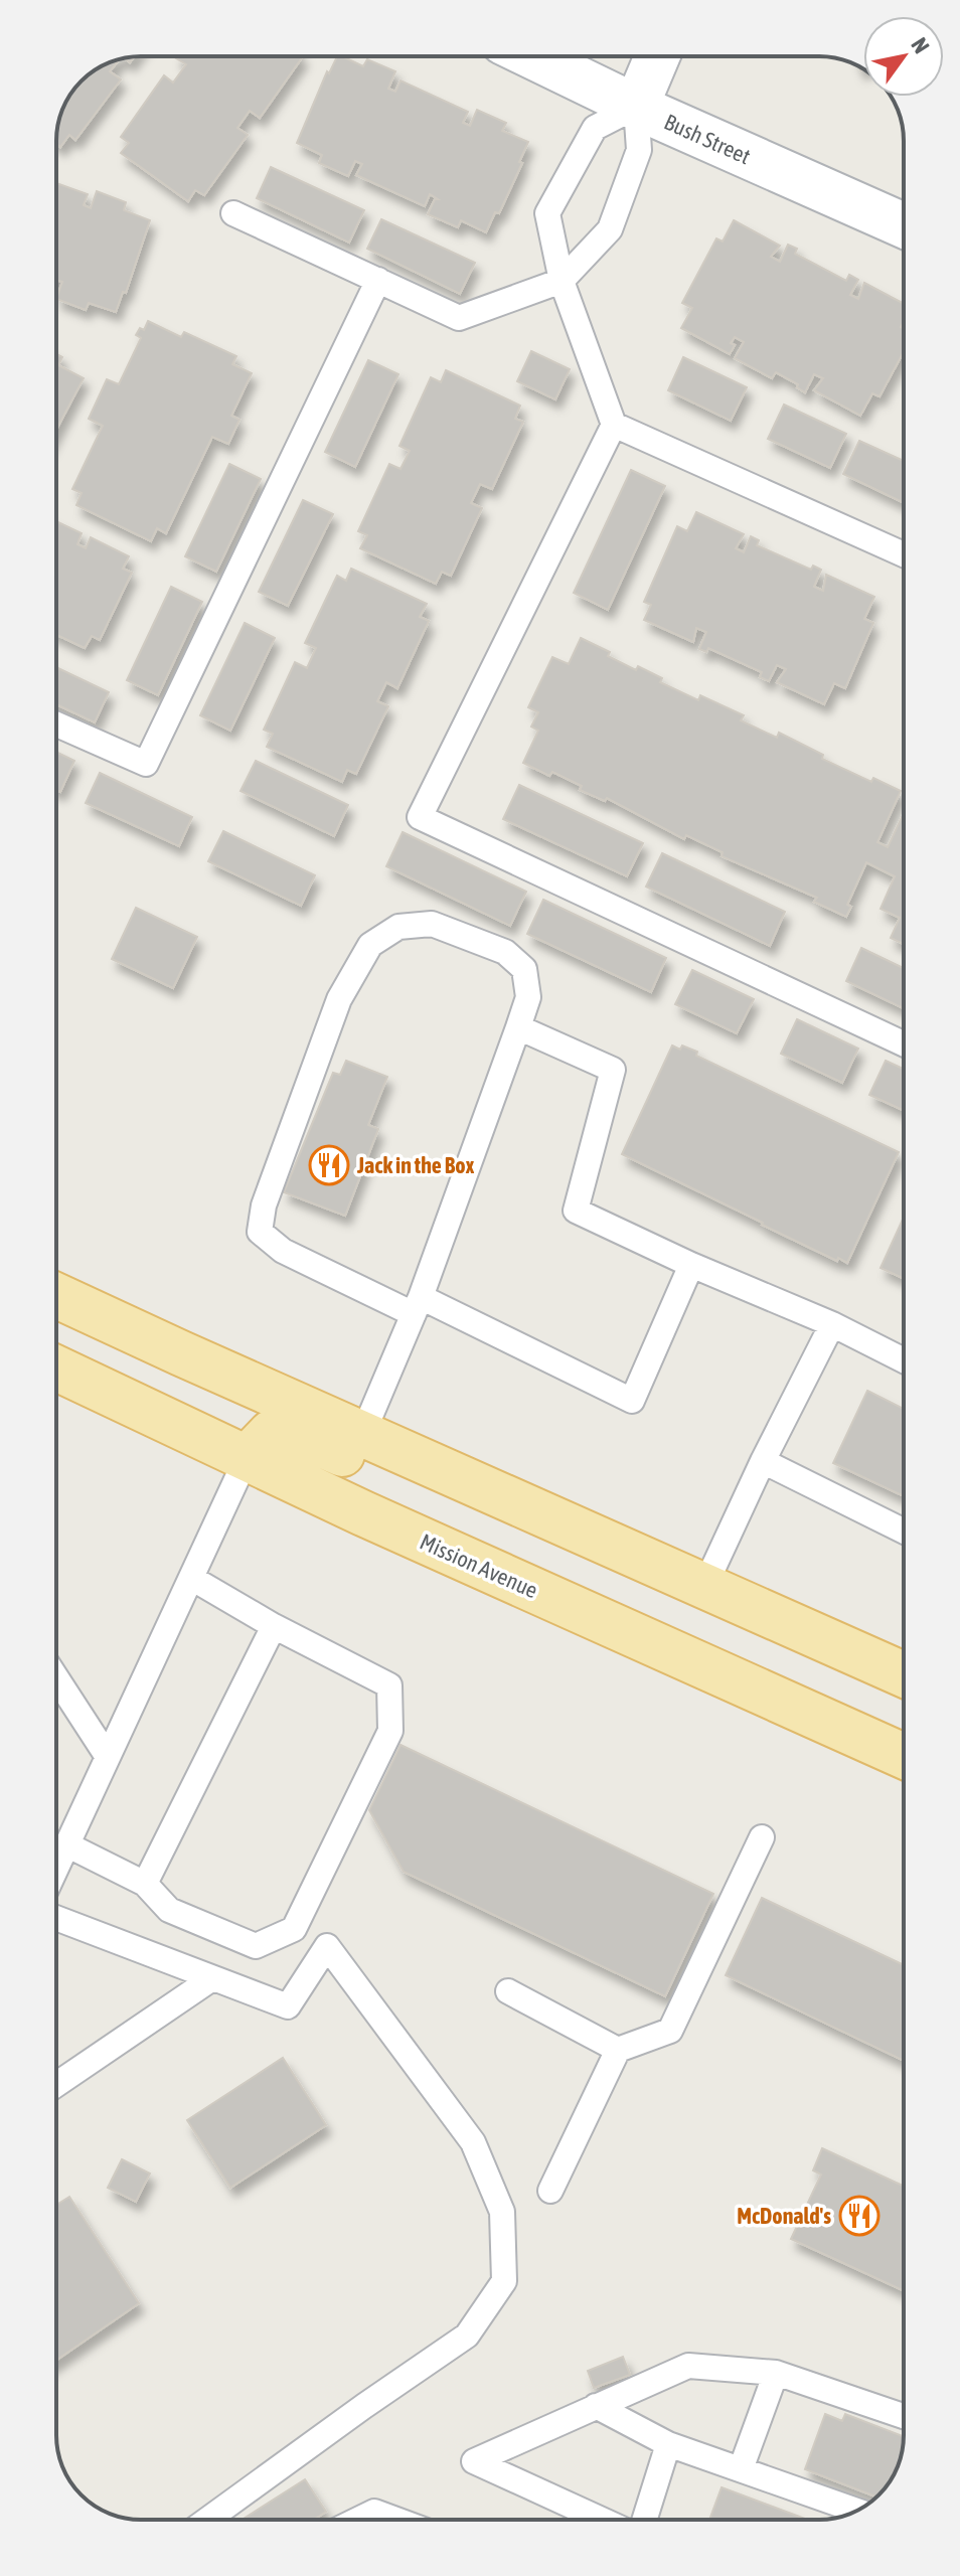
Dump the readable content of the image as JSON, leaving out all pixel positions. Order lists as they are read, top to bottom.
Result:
{
  "streets": {
    "main road": ["Bush Street", "Mission Avenue"]
  },
  "places": {
    "restaurant": ["Jack in the Box", "McDonald's"]
  },
  "north": "top right"
}
